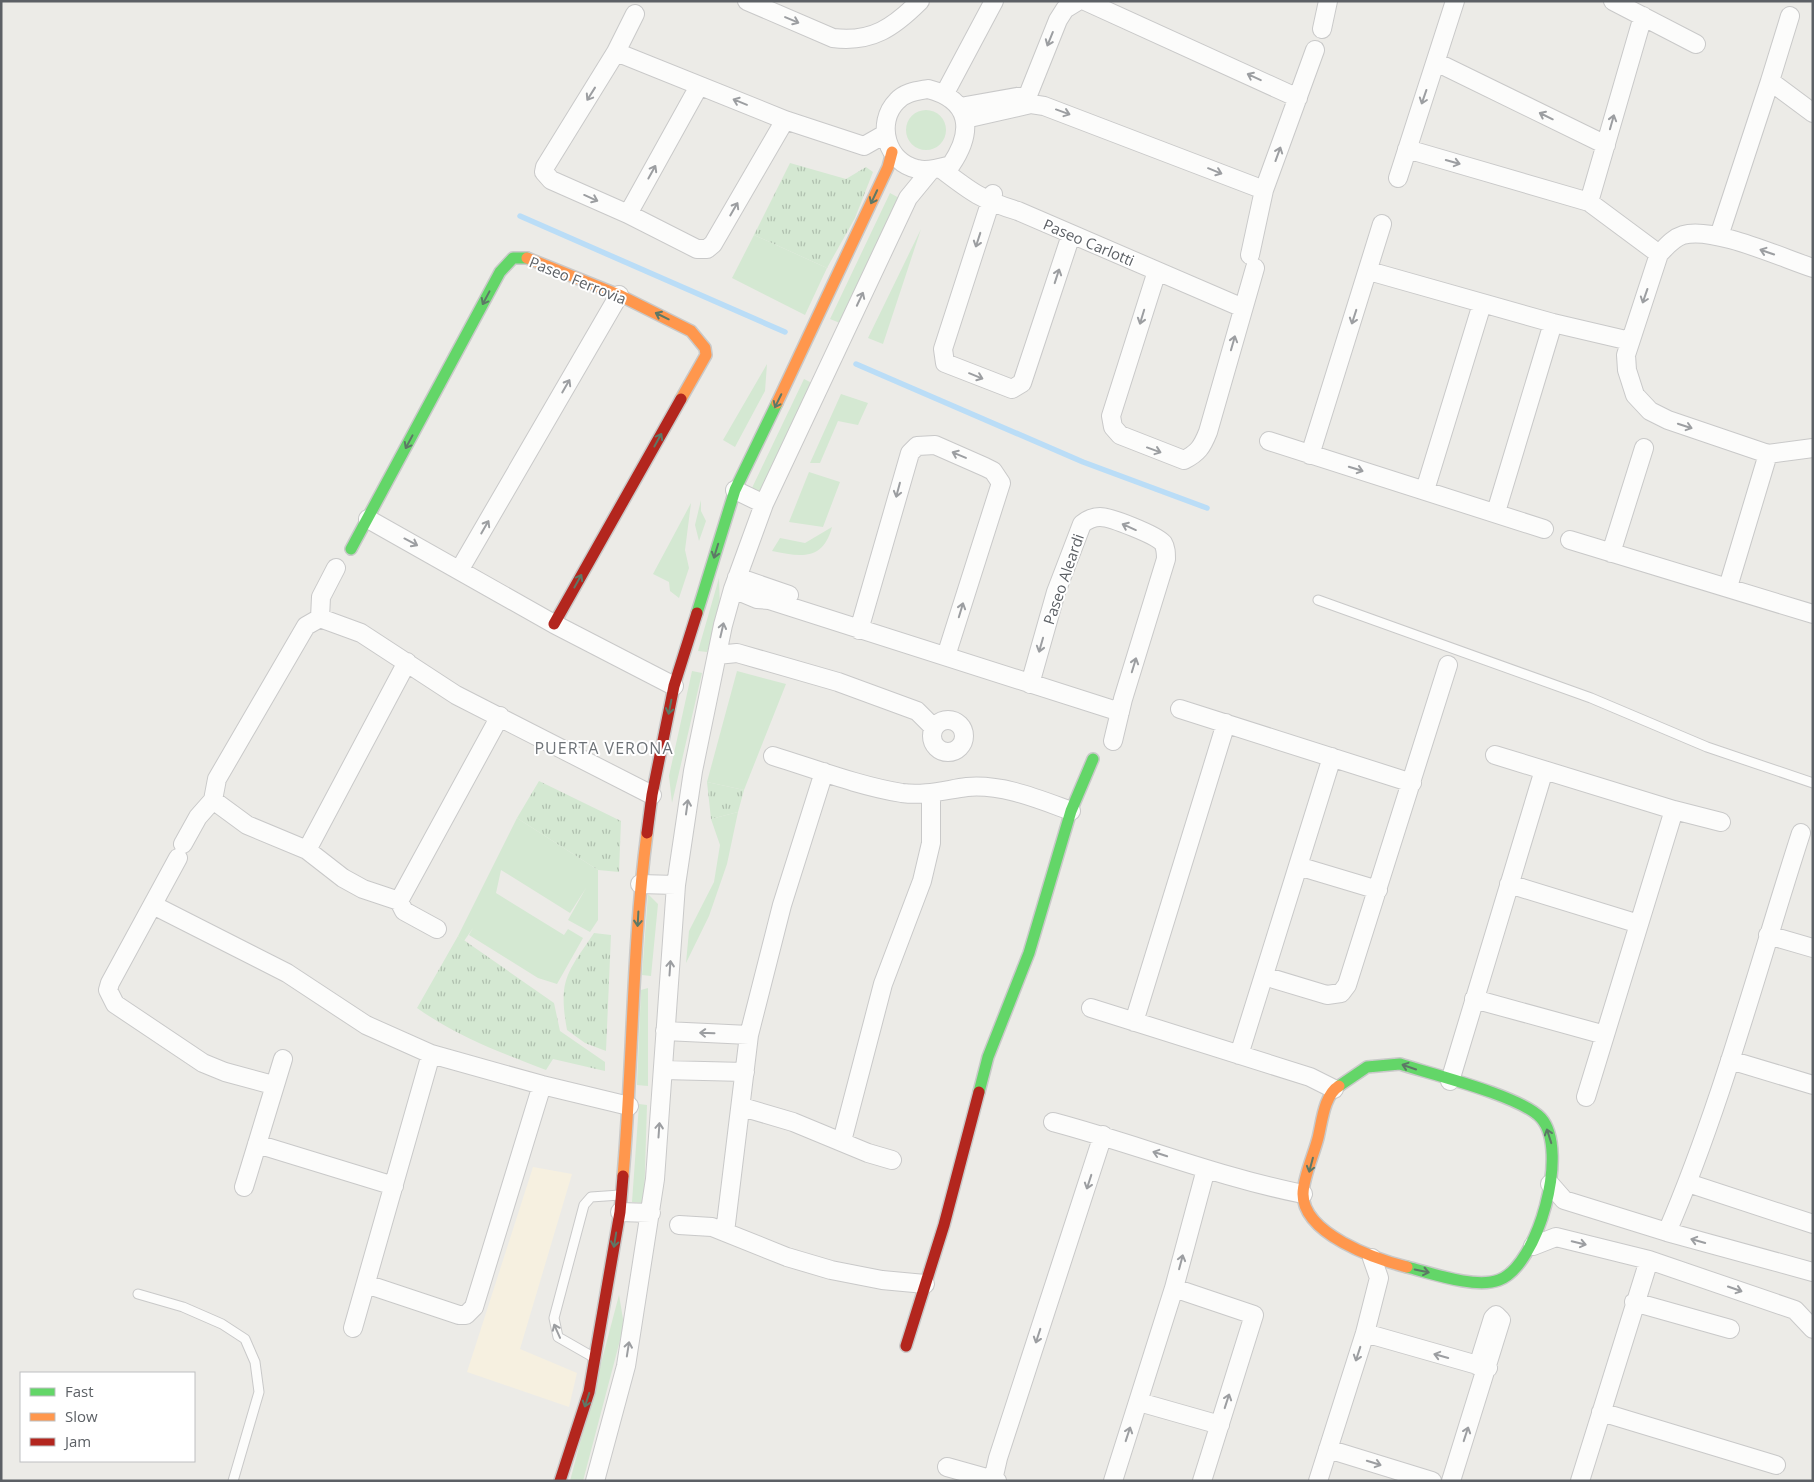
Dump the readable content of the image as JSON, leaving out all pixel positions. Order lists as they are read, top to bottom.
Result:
{
  "streets": {
    "street": ["Paseo Carlotti", "Paseo Ferrovia", "Paseo Aleardi"]
  },
  "districts": ["PUERTA VERONA"],
  "legend": ["Fast", "Slow", "Jam"]
}
